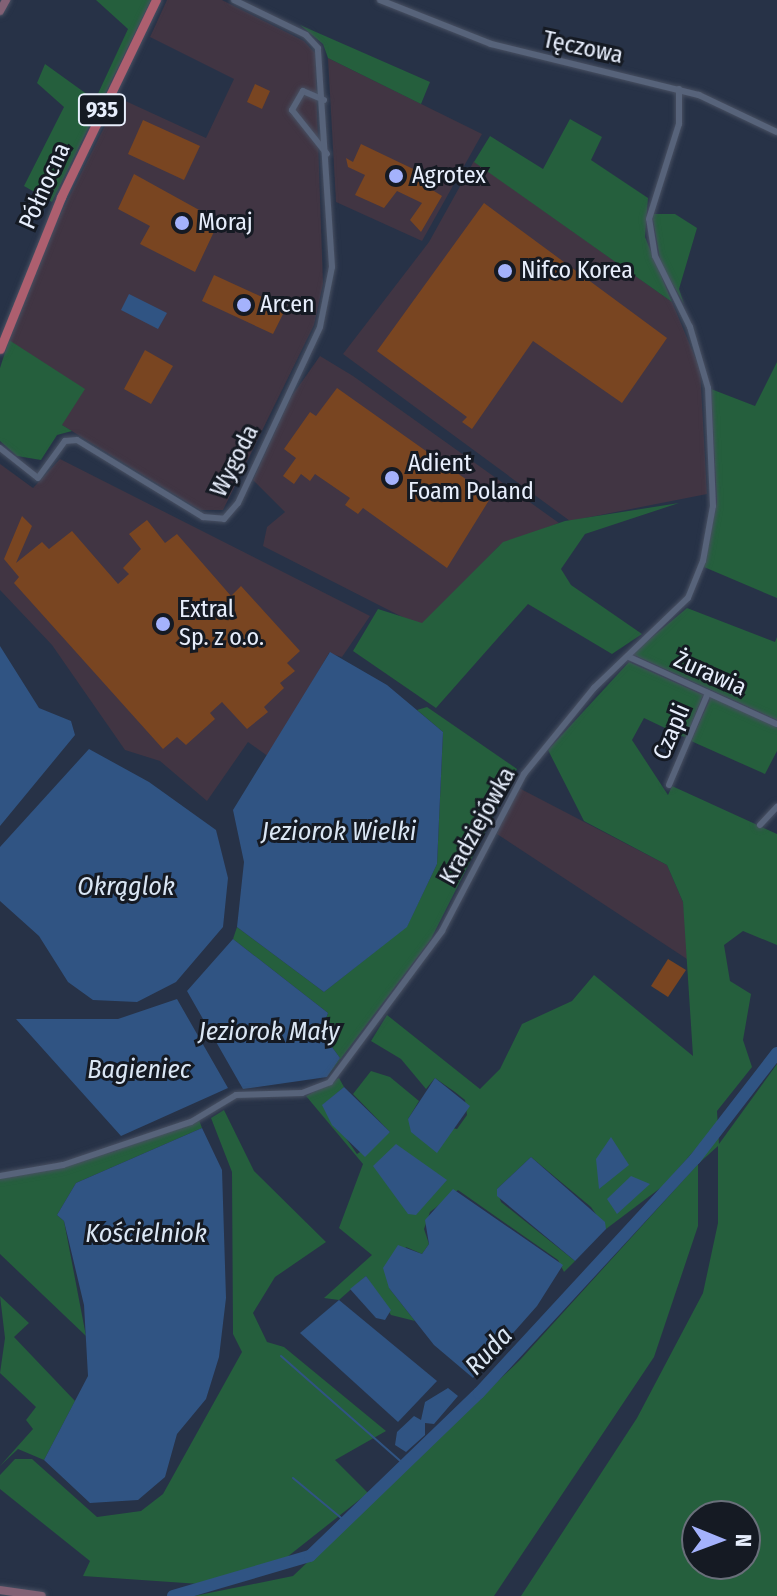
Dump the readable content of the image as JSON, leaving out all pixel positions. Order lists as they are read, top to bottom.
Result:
{
  "streets": {
    "main road": ["935", "Północna"],
    "street": [
      "Tęczowa",
      "Wygoda",
      "Żurawia",
      "Czapli",
      "Kradziejówka"
    ]
  },
  "crossings": [
    ["Tęczowa", "Kradziejówka"],
    ["Żurawia", "Czapli"],
    ["Żurawia", "Kradziejówka"]
  ],
  "water": [
    "Jeziorok Wielki",
    "Okrąglok",
    "Jeziorok Mały",
    "Bagieniec",
    "Kościelniok",
    "Ruda"
  ],
  "places": [
    "Agrotex",
    "Moraj",
    "Nifco Korea",
    "Arcen",
    "Adient Foam Poland",
    "Extral Sp. z o.o."
  ],
  "north": "right"
}
